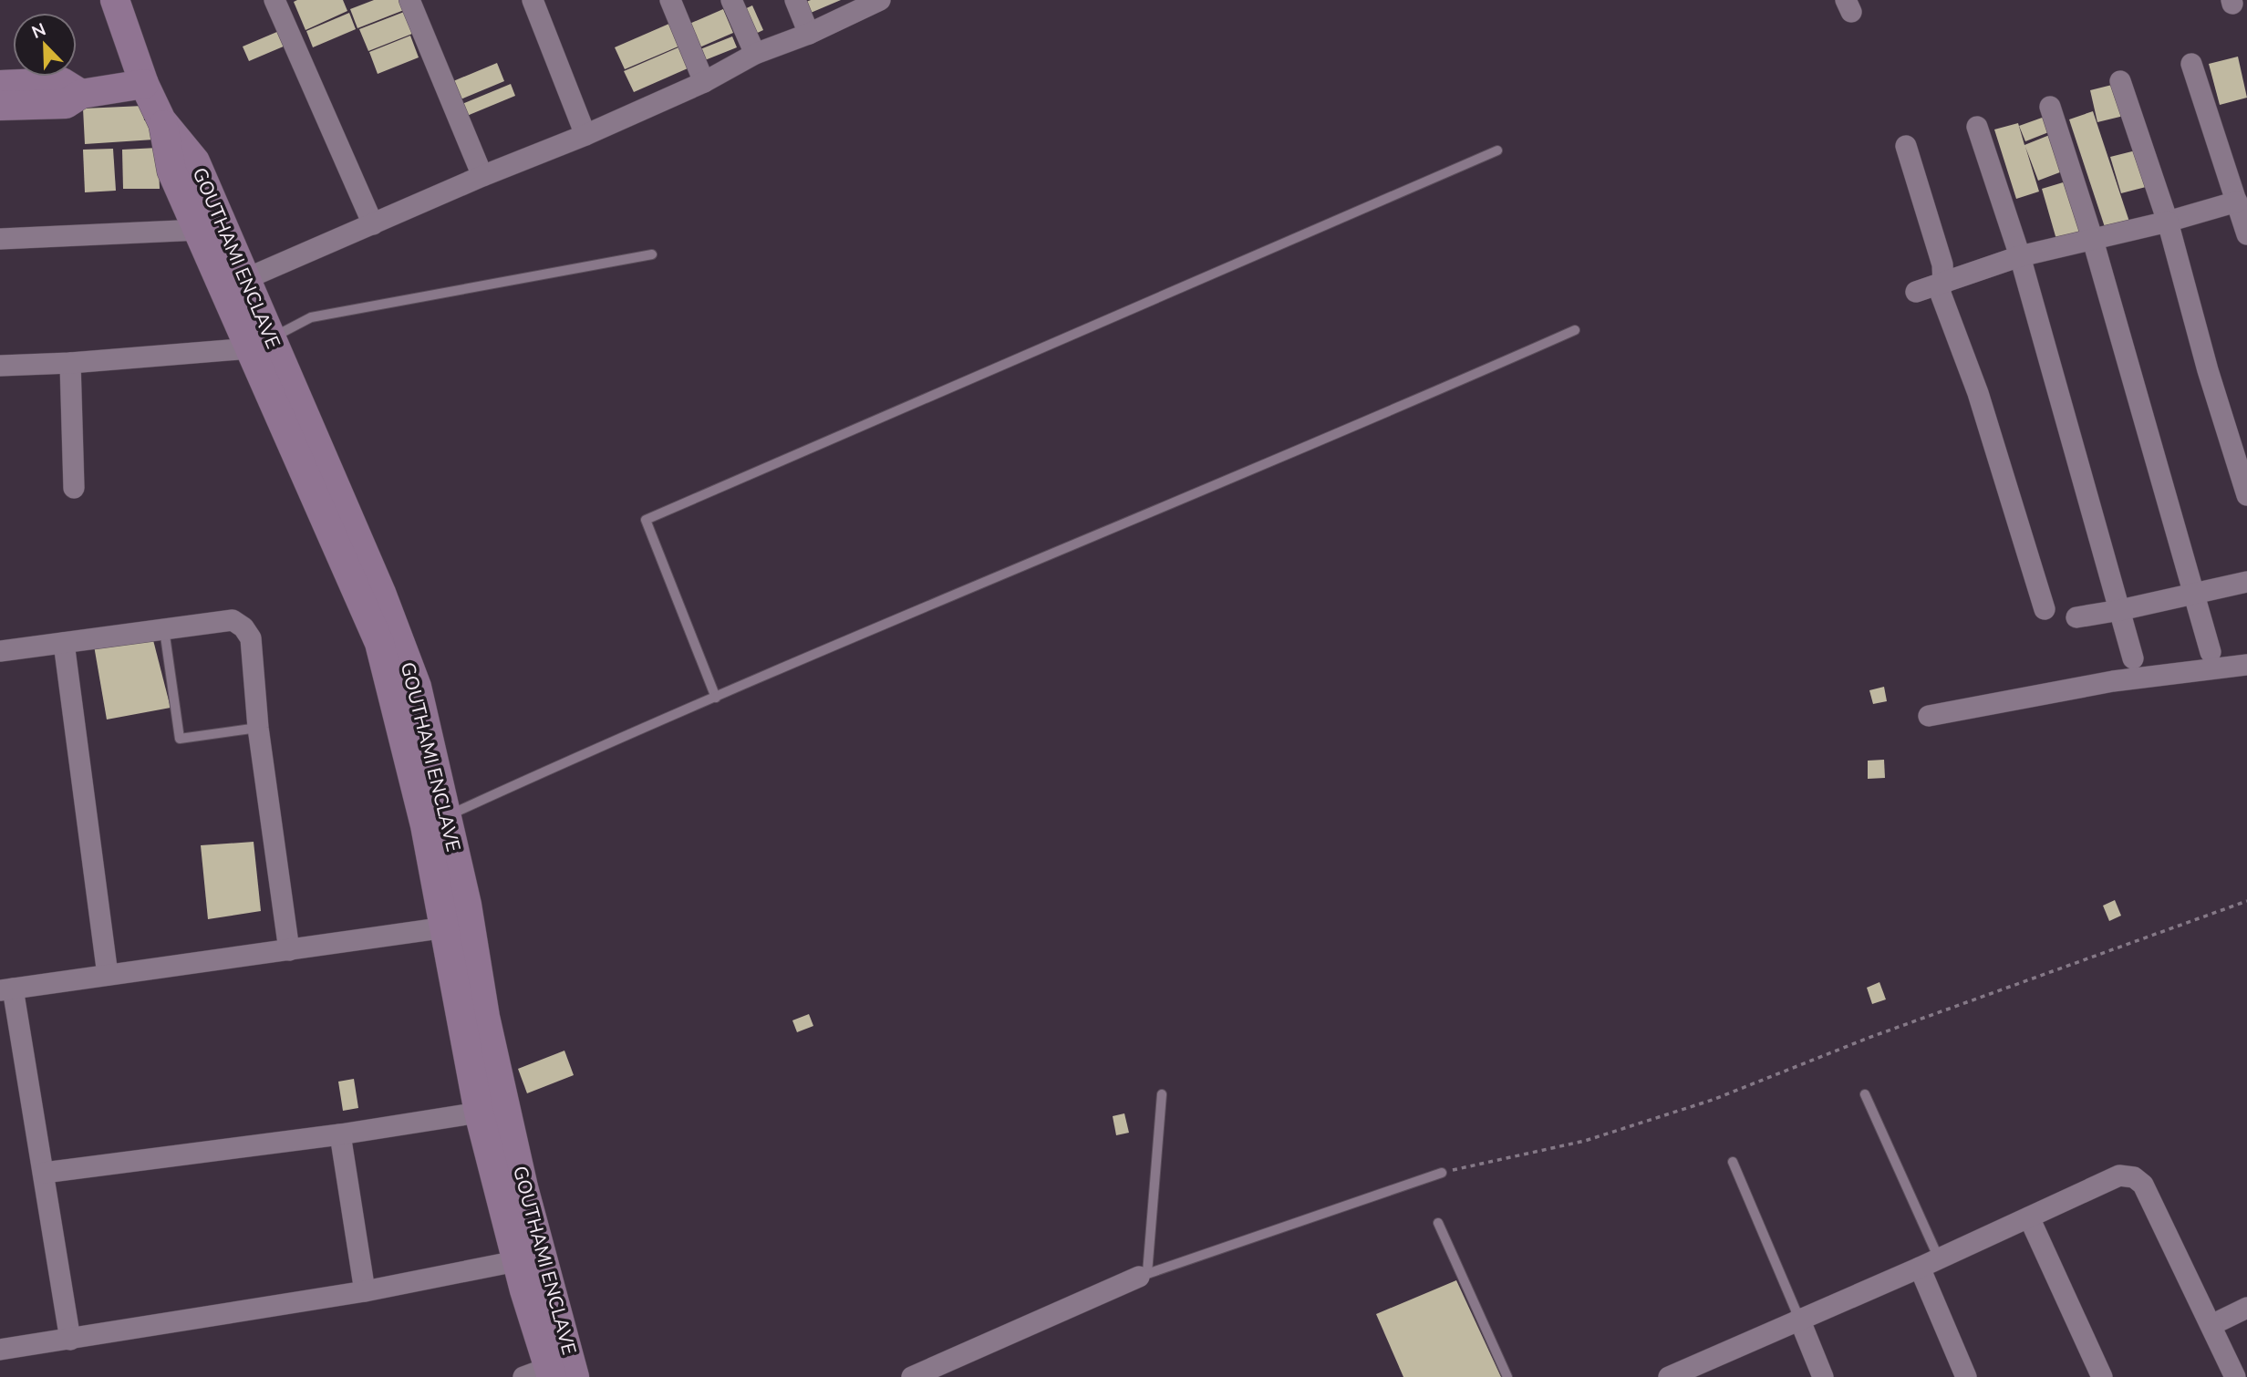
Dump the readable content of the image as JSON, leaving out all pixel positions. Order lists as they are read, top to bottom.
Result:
{
  "streets": {
    "street": ["GOUTHAMI ENCLAVE"]
  },
  "north": "top left"
}
